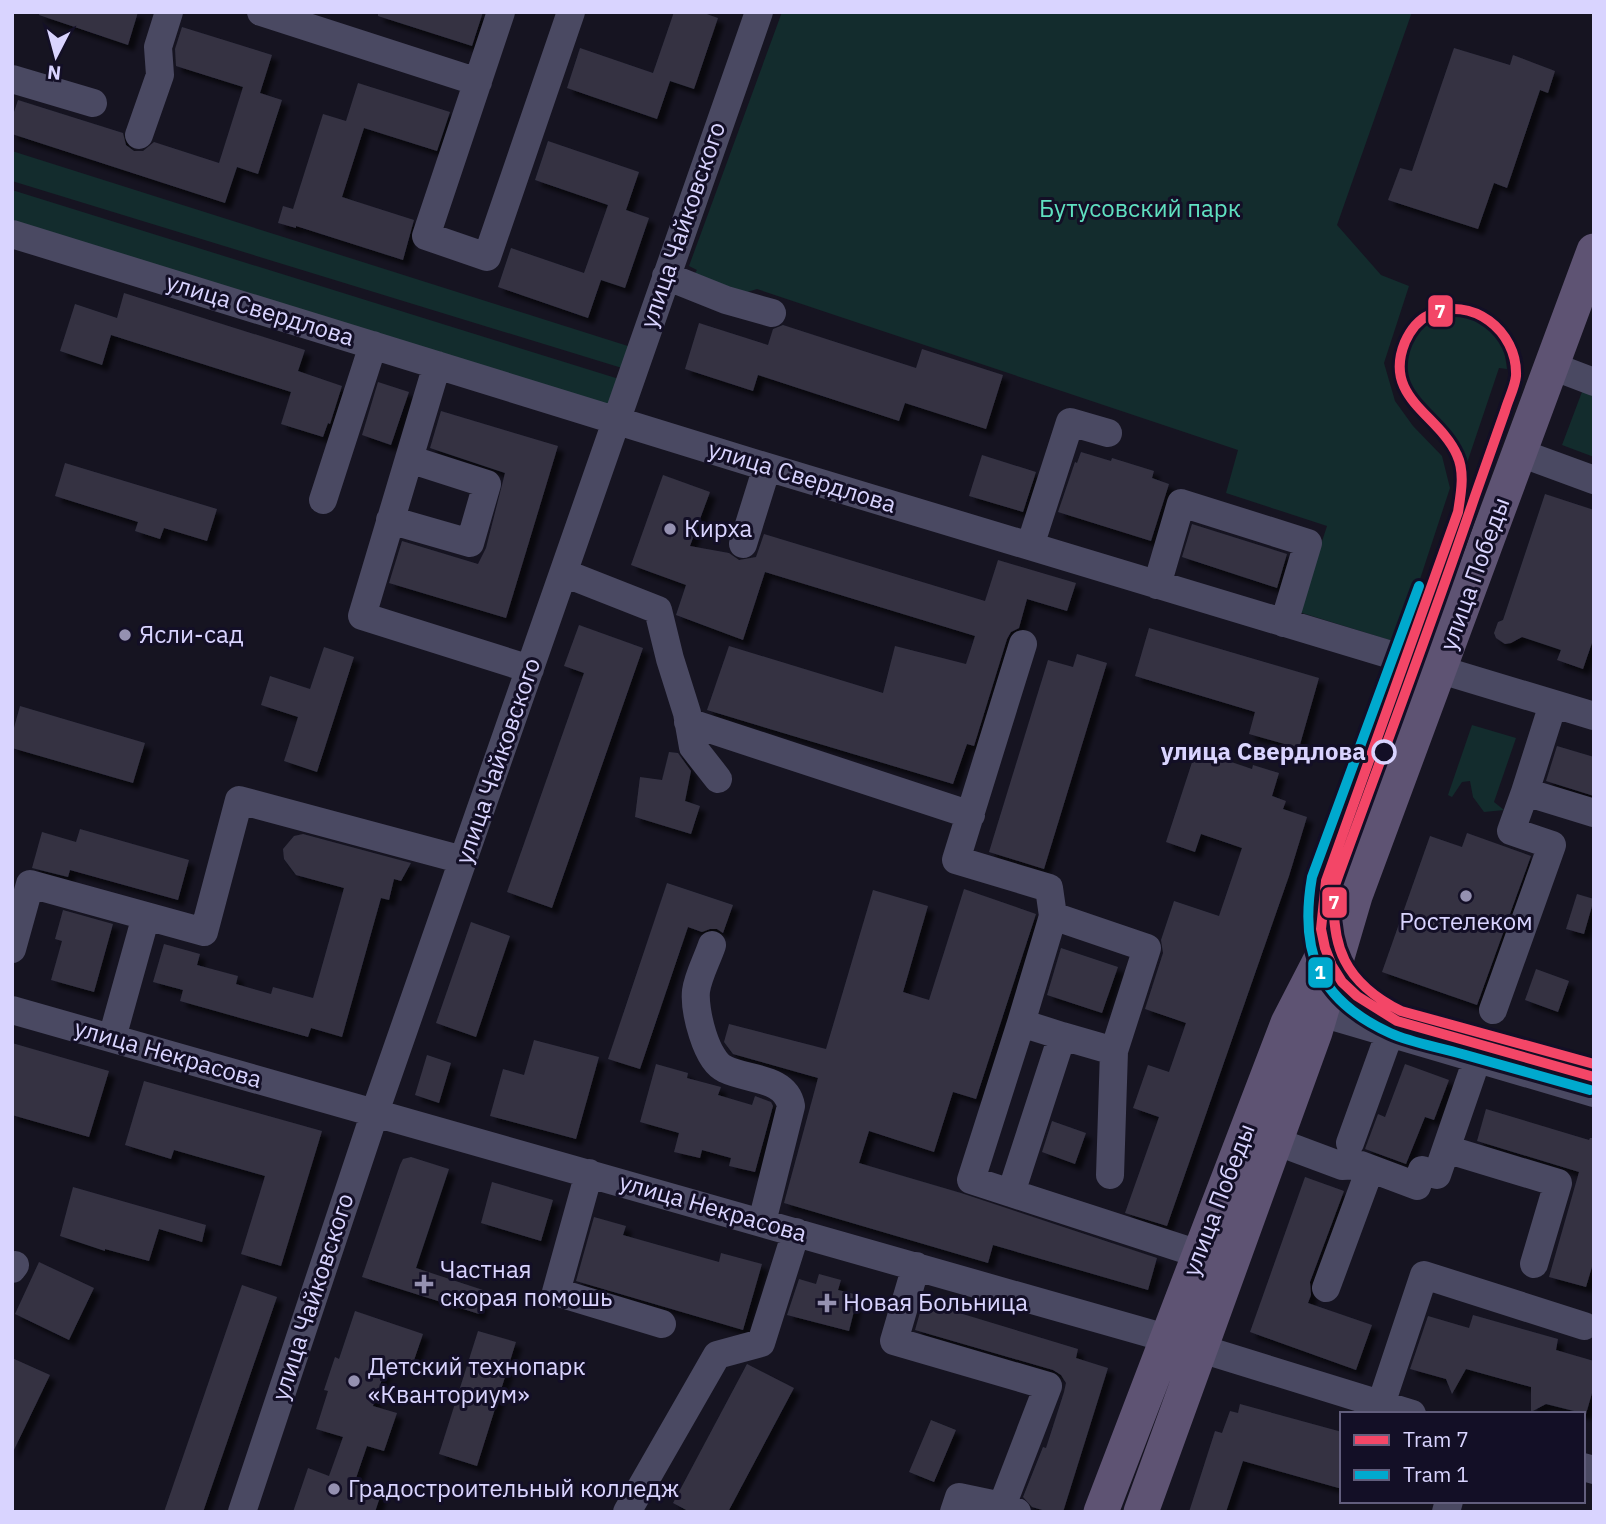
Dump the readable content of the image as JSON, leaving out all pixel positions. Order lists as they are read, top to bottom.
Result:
{
  "streets": {
    "main road": ["улица Победы"],
    "street": ["улица Чайковского", "улица Свердлова", "улица Некрасова"]
  },
  "crossings": [
    ["улица Чайковского", "улица Свердлова"],
    ["улица Чайковского", "улица Некрасова"],
    ["улица Свердлова", "улица Победы"],
    ["улица Победы", "улица Некрасова"]
  ],
  "parks": ["Бутусовский парк"],
  "places": {
    "other": [
      "Кирха",
      "Ясли-сад",
      "улица Свердлова",
      "Ростелеком",
      "Детский технопарк «Кванториум»",
      "Градостроительный колледж"
    ],
    "health": ["Частная скорая помошь", "Новая Больница"]
  },
  "lines": ["tram line 7", "tram line 1"],
  "legend": ["Tram 7", "Tram 1"],
  "north": "bottom"
}
